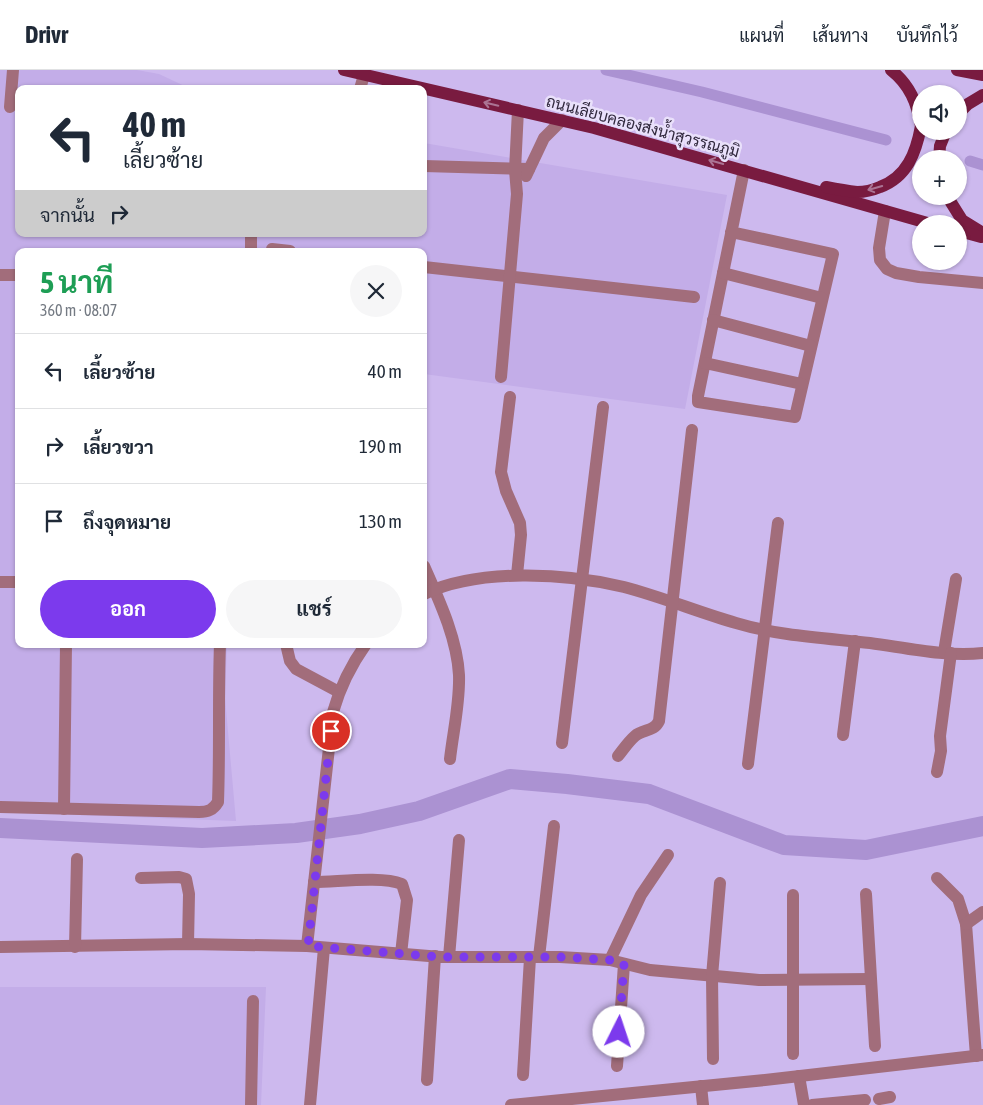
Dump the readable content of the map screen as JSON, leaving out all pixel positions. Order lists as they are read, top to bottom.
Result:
{
  "streets": {
    "main road": ["ถนนเลียบคลองส่งน้ำสุวรรณภูมิ"]
  },
  "one_way": ["ถนนเลียบคลองส่งน้ำสุวรรณภูมิ"],
  "page": {
    "header": "Drivr",
    "nav": ["แผนที่", "เส้นทาง", "บันทึกไว้"],
    "map_buttons": ["+", "−"],
    "turn": ["40 m", "เลี้ยวซ้าย"],
    "then": "จากนั้น",
    "heading": ["5 นาที", "360 m · 08:07"],
    "list": [
      {
        "name": "เลี้ยวซ้าย",
        "value": "40 m"
      },
      {
        "name": "เลี้ยวขวา",
        "value": "190 m"
      },
      {
        "name": "ถึงจุดหมาย",
        "value": "130 m"
      }
    ],
    "buttons": ["ออก", "แชร์"]
  }
}
